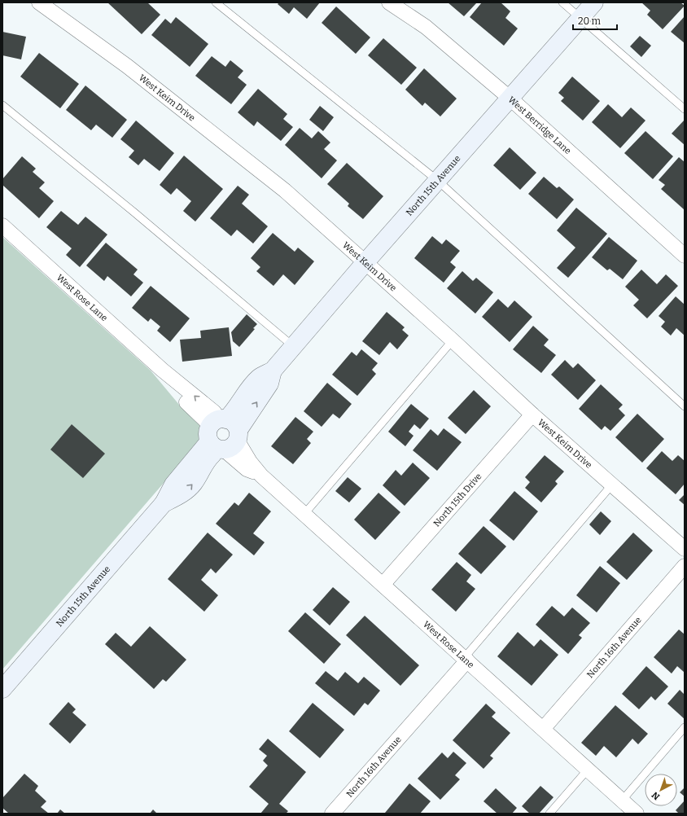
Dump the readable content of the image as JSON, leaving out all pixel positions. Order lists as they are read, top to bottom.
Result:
{
  "streets": {
    "street": [
      "West Keim Drive",
      "West Berridge Lane",
      "North 15th Avenue",
      "West Rose Lane",
      "North 15th Drive",
      "North 16th Avenue"
    ]
  },
  "crossings": [
    ["West Keim Drive", "North 15th Avenue"],
    ["West Keim Drive", "North 15th Drive"],
    ["West Berridge Lane", "North 15th Avenue"],
    ["North 15th Avenue", "West Rose Lane"],
    ["West Rose Lane", "North 15th Drive"],
    ["West Rose Lane", "North 16th Avenue"]
  ],
  "scale_bar": "20 m",
  "north": "bottom left"
}
